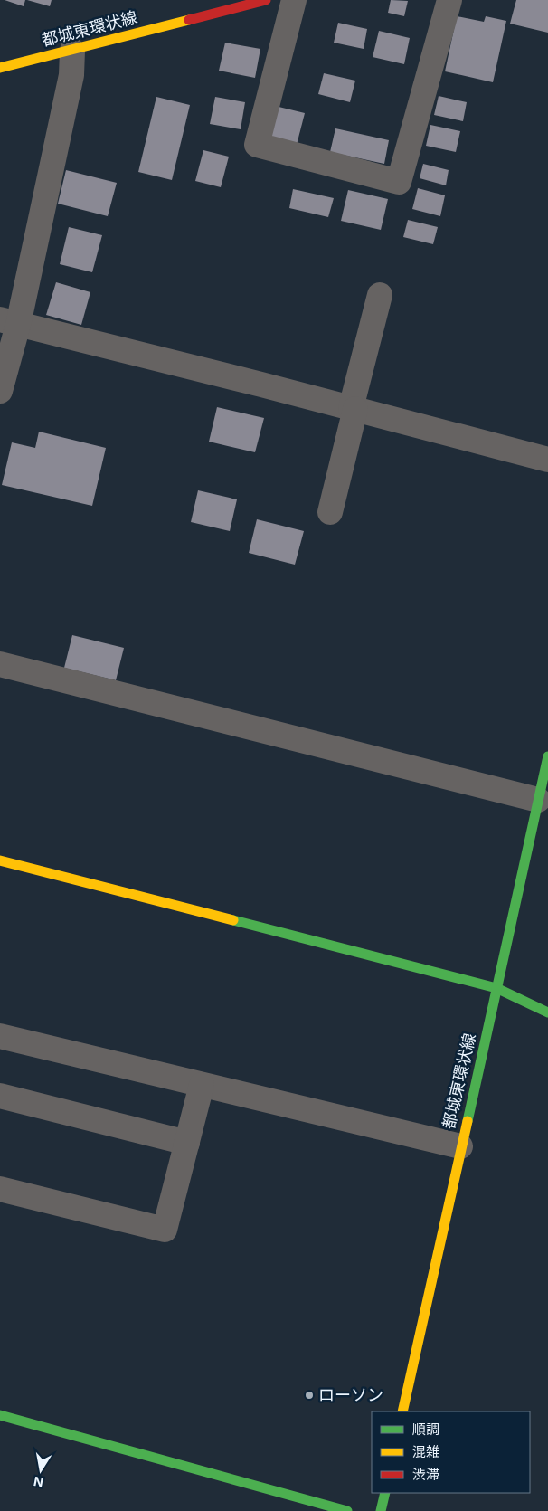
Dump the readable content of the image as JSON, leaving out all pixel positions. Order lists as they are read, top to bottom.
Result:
{
  "streets": {
    "main road": ["都城東環状線"]
  },
  "places": ["ローソン"],
  "legend": ["順調", "混雑", "渋滞"],
  "north": "bottom"
}
